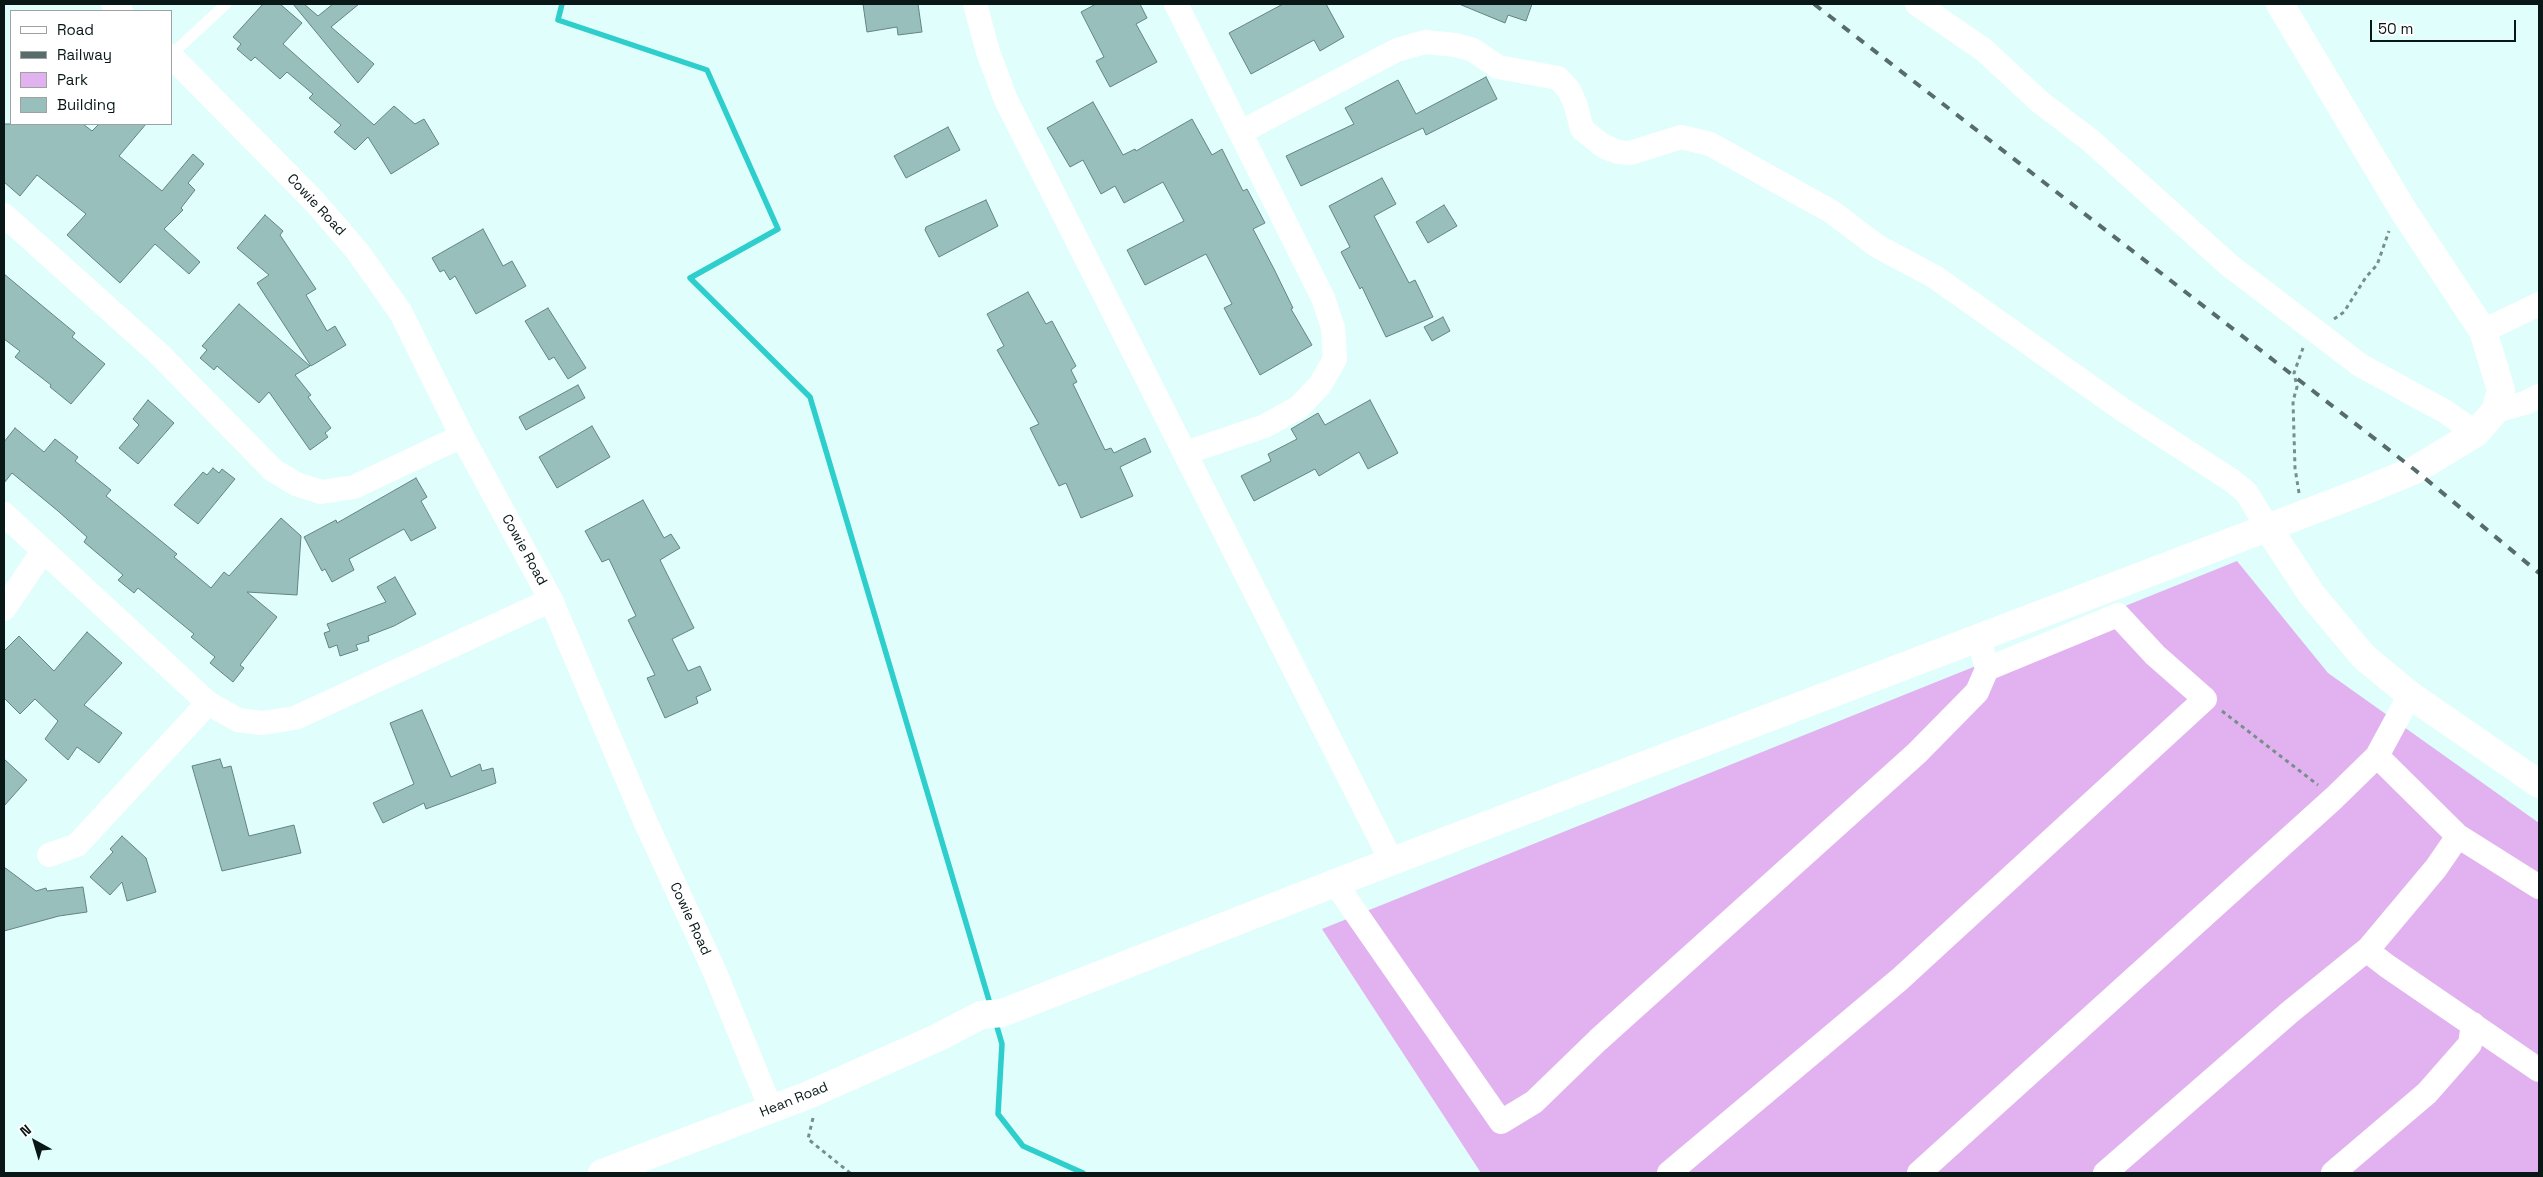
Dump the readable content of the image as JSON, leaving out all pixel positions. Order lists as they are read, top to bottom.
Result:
{
  "streets": {
    "street": ["Cowie Road", "Hean Road"]
  },
  "crossings": [
    ["Cowie Road", "Hean Road"]
  ],
  "legend": [
    "Road",
    "Railway",
    "Park",
    "Building"
  ],
  "scale_bar": "50 m",
  "north": "top left"
}
